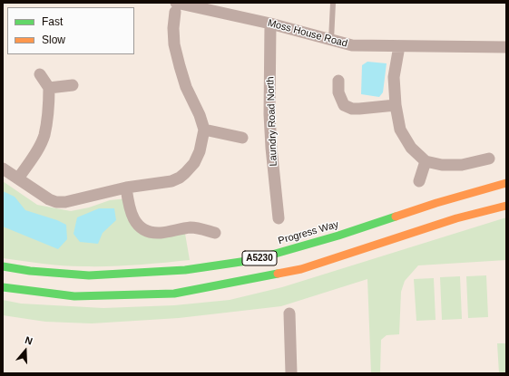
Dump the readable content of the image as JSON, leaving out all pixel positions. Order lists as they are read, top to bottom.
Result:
{
  "streets": {
    "main road": ["Progress Way", "A5230"],
    "street": ["Moss House Road", "Laundry Road North"]
  },
  "crossings": [
    ["Moss House Road", "Laundry Road North"]
  ],
  "legend": ["Fast", "Slow"],
  "north": "top"
}
